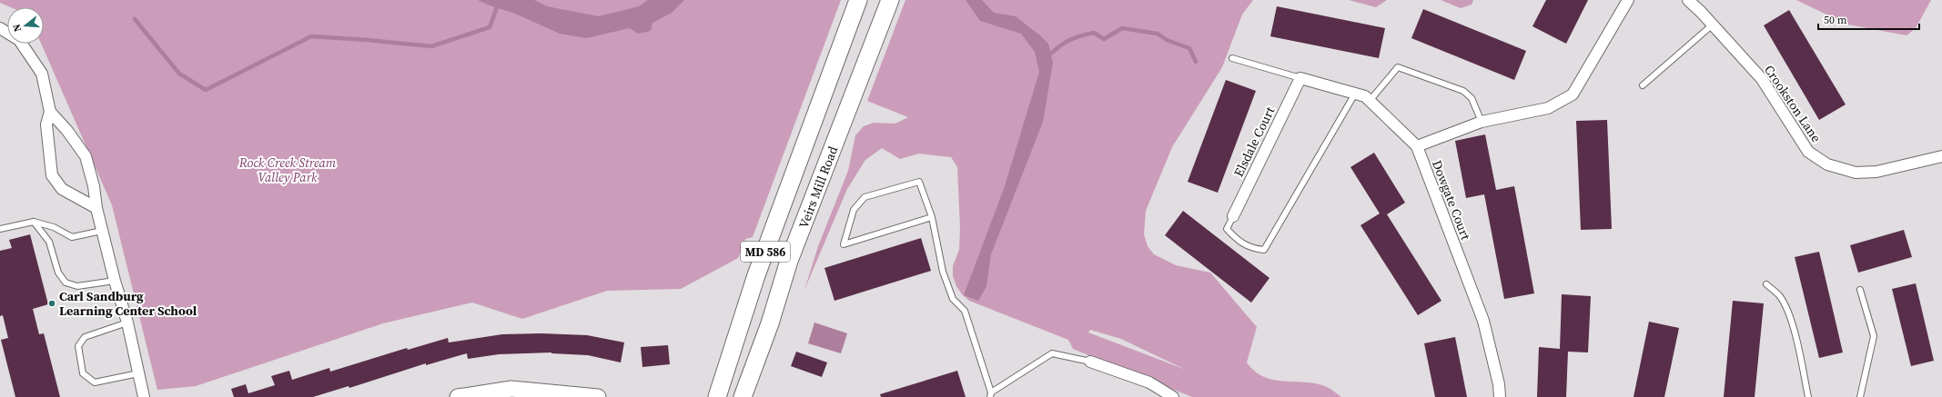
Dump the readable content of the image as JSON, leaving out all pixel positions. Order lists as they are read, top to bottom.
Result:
{
  "streets": {
    "main road": ["Veirs Mill Road", "MD 586"],
    "street": ["Crookston Lane", "Elsdale Court", "Dowgate Court"]
  },
  "crossings": [
    ["Elsdale Court", "Dowgate Court"]
  ],
  "parks": ["Rock Creek Stream Valley Park"],
  "places": ["Carl Sandburg Learning Center School"],
  "scale_bar": "50 m",
  "north": "left"
}
